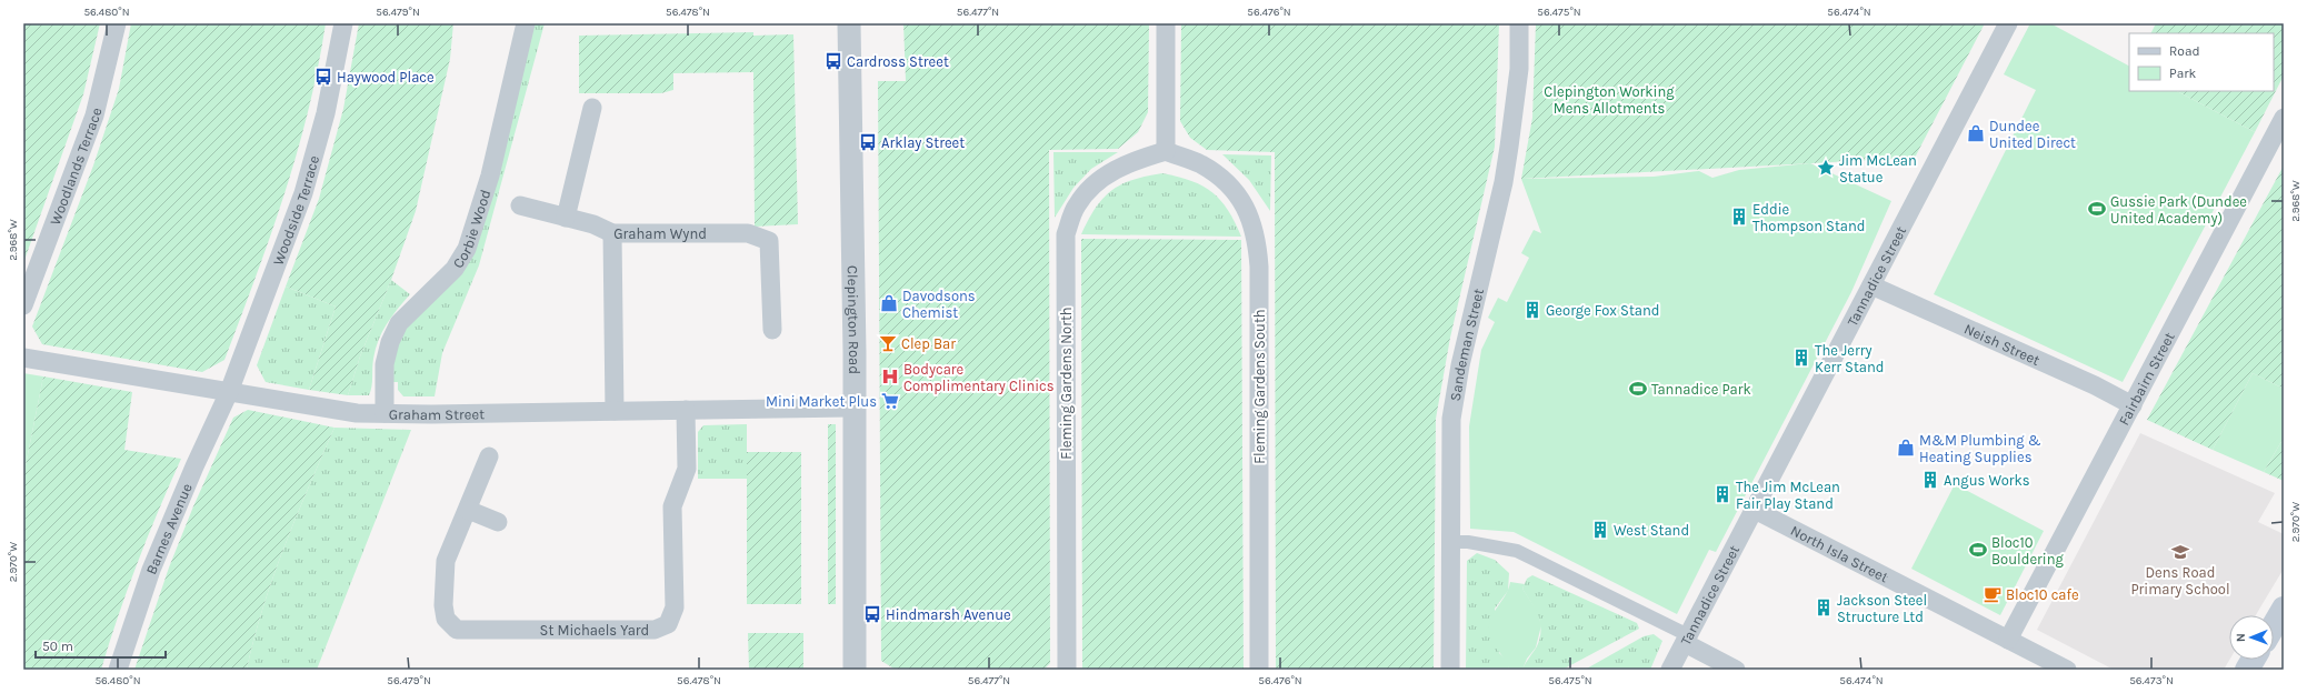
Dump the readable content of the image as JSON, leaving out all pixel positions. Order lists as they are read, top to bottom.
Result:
{
  "streets": {
    "street": [
      "Woodlands Terrace",
      "Woodside Terrace",
      "Corbie Wood",
      "Graham Wynd",
      "Tannadice Street",
      "Clepington Road",
      "Sandeman Street",
      "Neish Street",
      "Fairbairn Street",
      "Fleming Gardens North",
      "Fleming Gardens South",
      "Graham Street",
      "Barnes Avenue",
      "North Isla Street",
      "St Michaels Yard"
    ]
  },
  "crossings": [
    ["Woodside Terrace", "Graham Street"],
    ["Woodside Terrace", "Barnes Avenue"],
    ["Corbie Wood", "Graham Street"],
    ["Graham Wynd", "Graham Street"],
    ["Tannadice Street", "Neish Street"],
    ["Tannadice Street", "North Isla Street"],
    ["Clepington Road", "Graham Street"],
    ["Neish Street", "Fairbairn Street"],
    ["Fairbairn Street", "North Isla Street"],
    ["Fleming Gardens North", "Fleming Gardens South"],
    ["Graham Street", "Barnes Avenue"],
    ["Graham Street", "St Michaels Yard"]
  ],
  "parks": ["Clepington Working Mens Allotments"],
  "places": {
    "bus stop": [
      "Cardross Street",
      "Haywood Place",
      "Arklay Street",
      "Hindmarsh Avenue"
    ],
    "shop": ["Dundee United Direct", "Davodsons Chemist", "M&M Plumbing & Heating Supplies"],
    "place": ["Jim McLean Statue"],
    "sports": ["Gussie Park (Dundee United Academy)", "Tannadice Park", "Bloc10 Bouldering"],
    "building": [
      "Eddie Thompson Stand",
      "George Fox Stand",
      "The Jerry Kerr Stand",
      "Angus Works",
      "The Jim McLean Fair Play Stand",
      "West Stand",
      "Jackson Steel Structure Ltd"
    ],
    "bar": ["Clep Bar"],
    "hospital": ["Bodycare Complimentary Clinics"],
    "supermarket": ["Mini Market Plus"],
    "school or university": ["Dens Road Primary School"],
    "cafe": ["Bloc10 cafe"]
  },
  "legend": ["Road", "Park"],
  "scale_bar": "50 m",
  "north": "left",
  "coordinates": [
    "56.480°N",
    "56.479°N",
    "56.478°N",
    "56.477°N",
    "56.476°N",
    "56.475°N",
    "56.474°N",
    "2.968°W",
    "2.970°W",
    "56.473°N"
  ]
}
